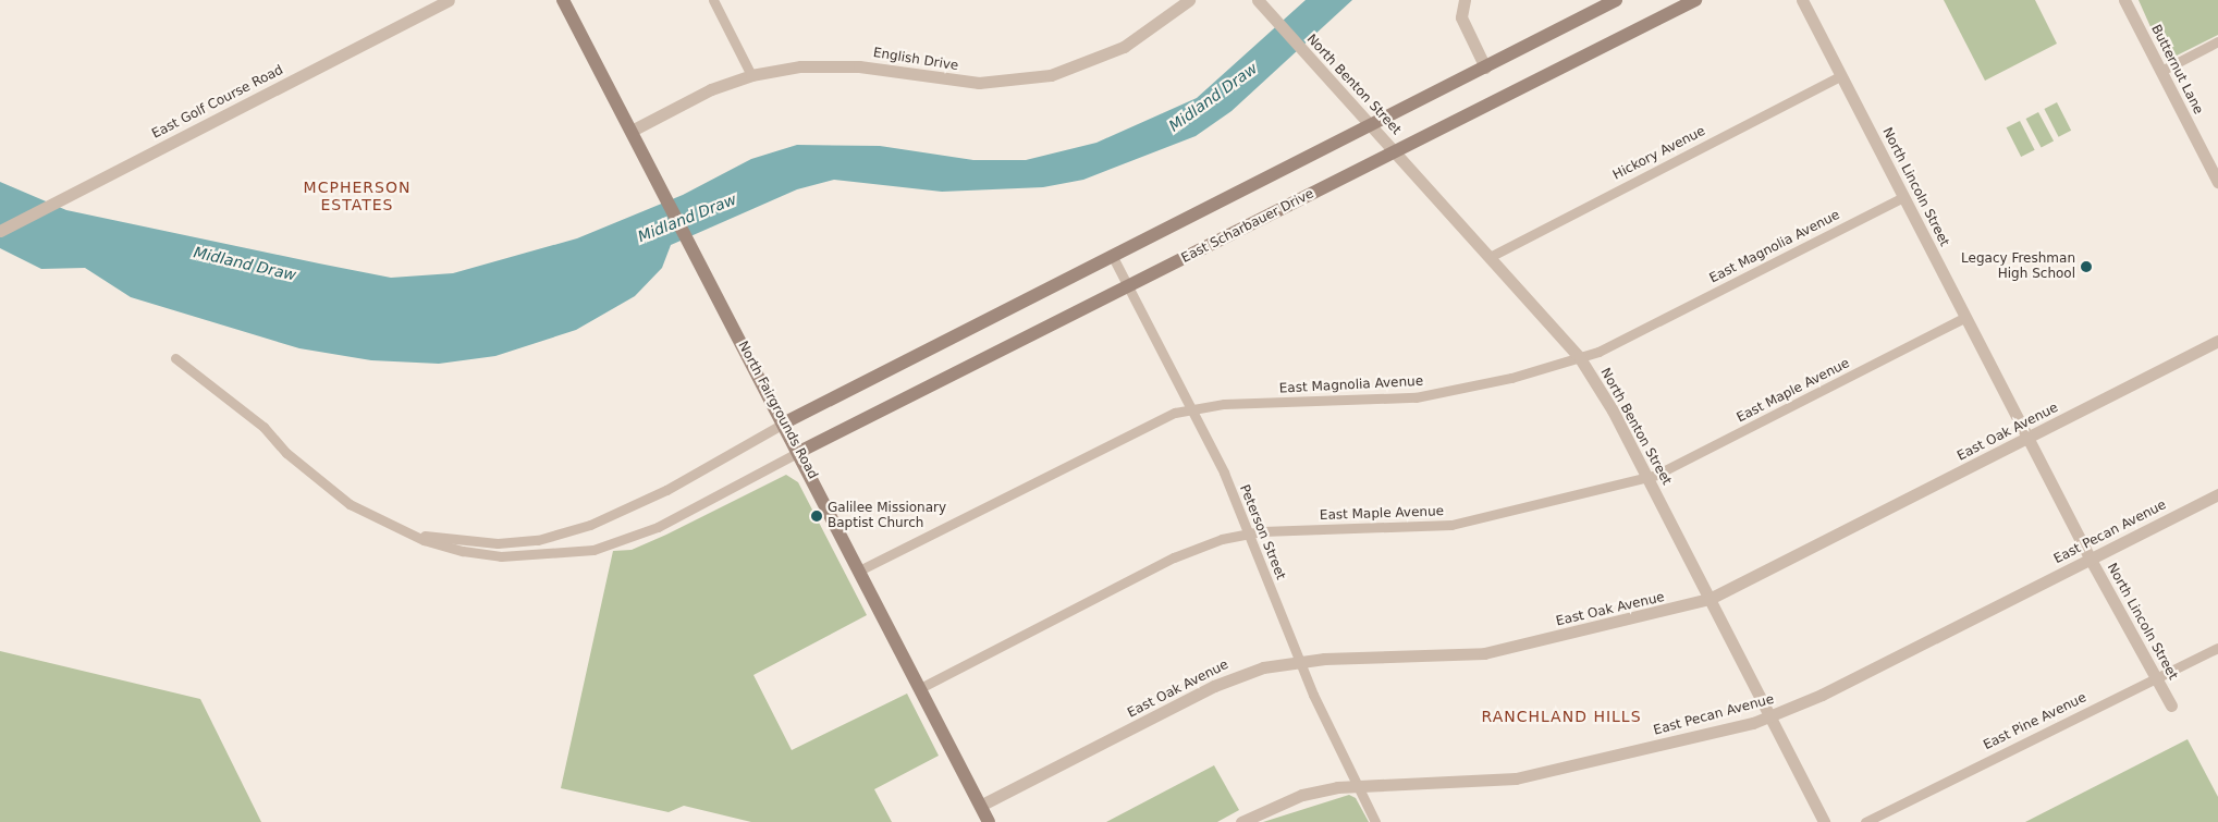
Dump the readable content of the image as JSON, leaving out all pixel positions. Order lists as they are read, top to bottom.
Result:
{
  "streets": {
    "main road": ["East Scharbauer Drive", "North Fairgrounds Road"],
    "street": [
      "English Drive",
      "Butternut Lane",
      "North Benton Street",
      "East Golf Course Road",
      "Hickory Avenue",
      "North Lincoln Street",
      "East Magnolia Avenue",
      "East Maple Avenue",
      "East Oak Avenue",
      "Peterson Street",
      "East Pecan Avenue",
      "East Pine Avenue"
    ]
  },
  "crossings": [
    ["English Drive", "North Fairgrounds Road"],
    ["North Benton Street", "Hickory Avenue"],
    ["North Benton Street", "East Scharbauer Drive"],
    ["North Benton Street", "East Magnolia Avenue"],
    ["North Benton Street", "East Maple Avenue"],
    ["North Benton Street", "East Oak Avenue"],
    ["North Benton Street", "East Pecan Avenue"],
    ["Hickory Avenue", "North Lincoln Street"],
    ["North Lincoln Street", "East Magnolia Avenue"],
    ["North Lincoln Street", "East Maple Avenue"],
    ["North Lincoln Street", "East Oak Avenue"],
    ["North Lincoln Street", "East Pecan Avenue"],
    ["North Lincoln Street", "East Pine Avenue"],
    ["East Scharbauer Drive", "North Fairgrounds Road"],
    ["East Scharbauer Drive", "Peterson Street"],
    ["East Magnolia Avenue", "North Fairgrounds Road"],
    ["East Magnolia Avenue", "Peterson Street"],
    ["East Maple Avenue", "North Fairgrounds Road"],
    ["East Maple Avenue", "Peterson Street"],
    ["North Fairgrounds Road", "East Oak Avenue"],
    ["East Oak Avenue", "Peterson Street"],
    ["Peterson Street", "East Pecan Avenue"]
  ],
  "districts": ["MCPHERSON ESTATES", "RANCHLAND HILLS"],
  "water": ["Midland Draw"],
  "places": ["Legacy Freshman High School", "Galilee Missionary Baptist Church"]
}
